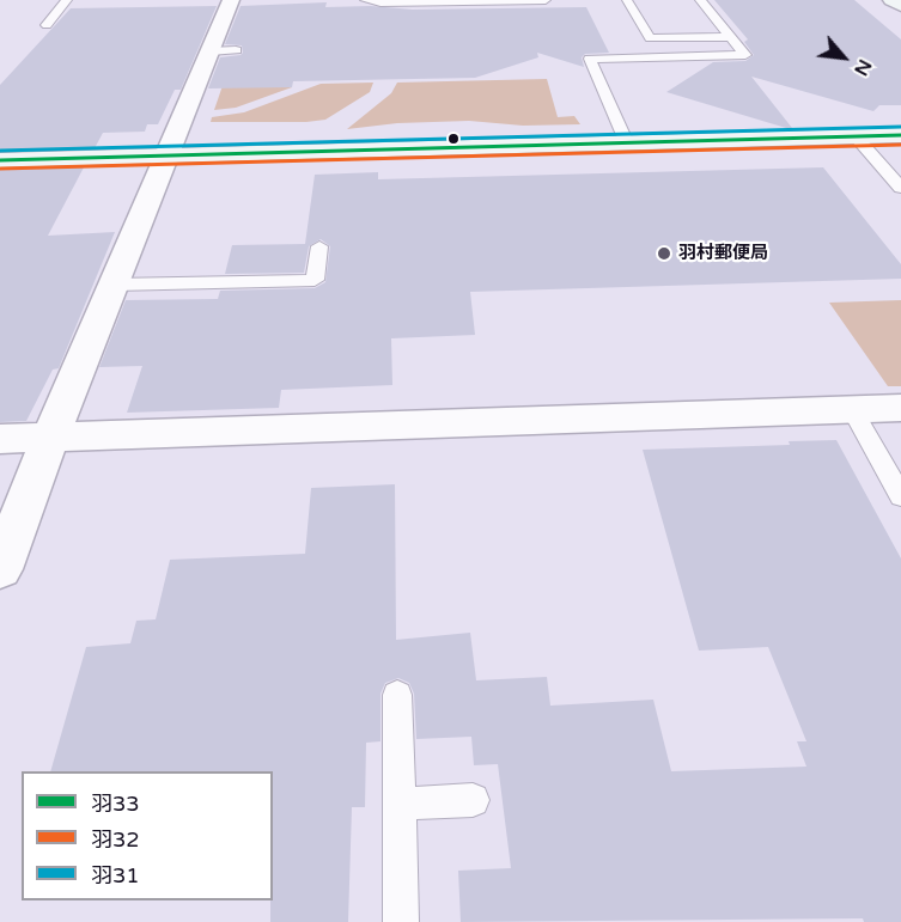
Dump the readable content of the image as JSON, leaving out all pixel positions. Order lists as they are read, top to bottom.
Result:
{
  "places": ["羽村郵便局"],
  "lines": ["transit line 羽31", "transit line 羽33", "transit line 羽32"],
  "legend": ["羽33", "羽32", "羽31"],
  "north": "bottom right"
}
